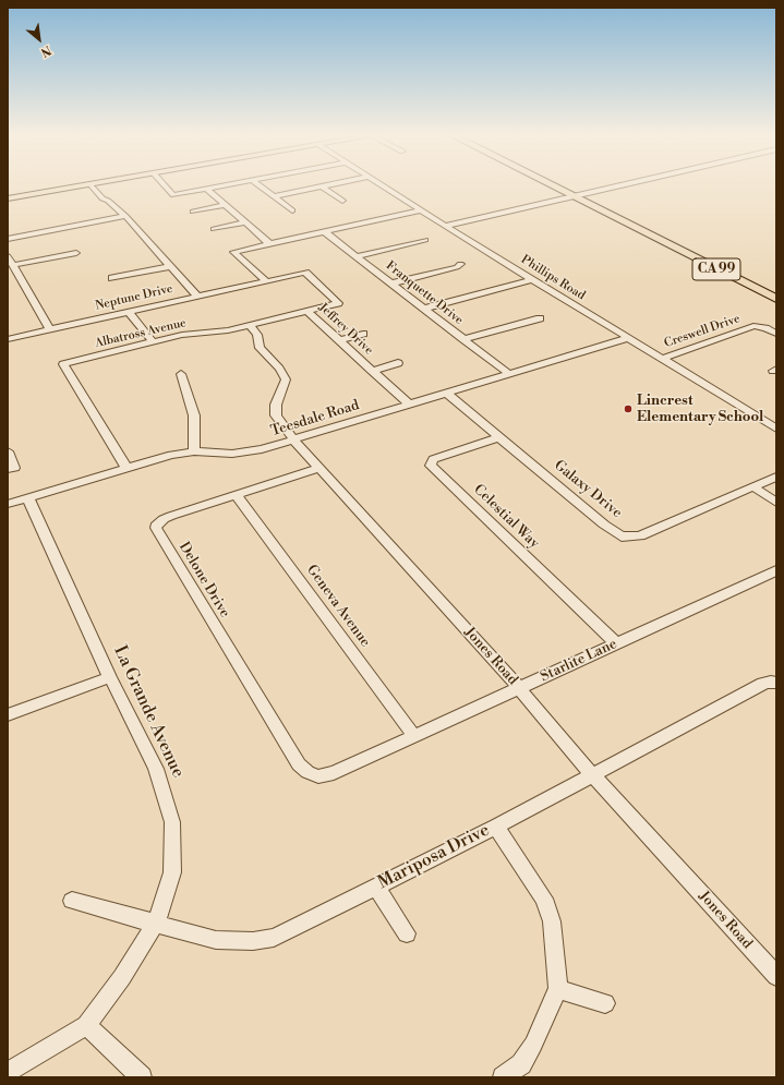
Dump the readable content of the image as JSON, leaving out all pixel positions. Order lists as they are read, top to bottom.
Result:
{
  "streets": {
    "highway": ["CA 99"],
    "street": [
      "Phillips Road",
      "Franquette Drive",
      "Neptune Drive",
      "Jeffrey Drive",
      "Creswell Drive",
      "Albatross Avenue",
      "Teesdale Road",
      "Galaxy Drive",
      "Celestial Way",
      "Delone Drive",
      "Geneva Avenue",
      "Jones Road",
      "Starlite Lane",
      "La Grande Avenue",
      "Mariposa Drive"
    ]
  },
  "crossings": [
    ["Phillips Road", "Creswell Drive"],
    ["Phillips Road", "Teesdale Road"],
    ["Franquette Drive", "Teesdale Road"],
    ["Neptune Drive", "Jeffrey Drive"],
    ["Jeffrey Drive", "Albatross Avenue"],
    ["Jeffrey Drive", "Teesdale Road"],
    ["Albatross Avenue", "Teesdale Road"],
    ["Albatross Avenue", "Jones Road"],
    ["Teesdale Road", "Galaxy Drive"],
    ["Teesdale Road", "Jones Road"],
    ["Teesdale Road", "La Grande Avenue"],
    ["Galaxy Drive", "Celestial Way"],
    ["Celestial Way", "Starlite Lane"],
    ["Delone Drive", "Geneva Avenue"],
    ["Delone Drive", "Jones Road"],
    ["Delone Drive", "Starlite Lane"],
    ["Geneva Avenue", "Starlite Lane"],
    ["Jones Road", "Starlite Lane"],
    ["Jones Road", "Mariposa Drive"],
    ["La Grande Avenue", "Mariposa Drive"]
  ],
  "places": ["Lincrest Elementary School"],
  "north": "bottom right"
}
